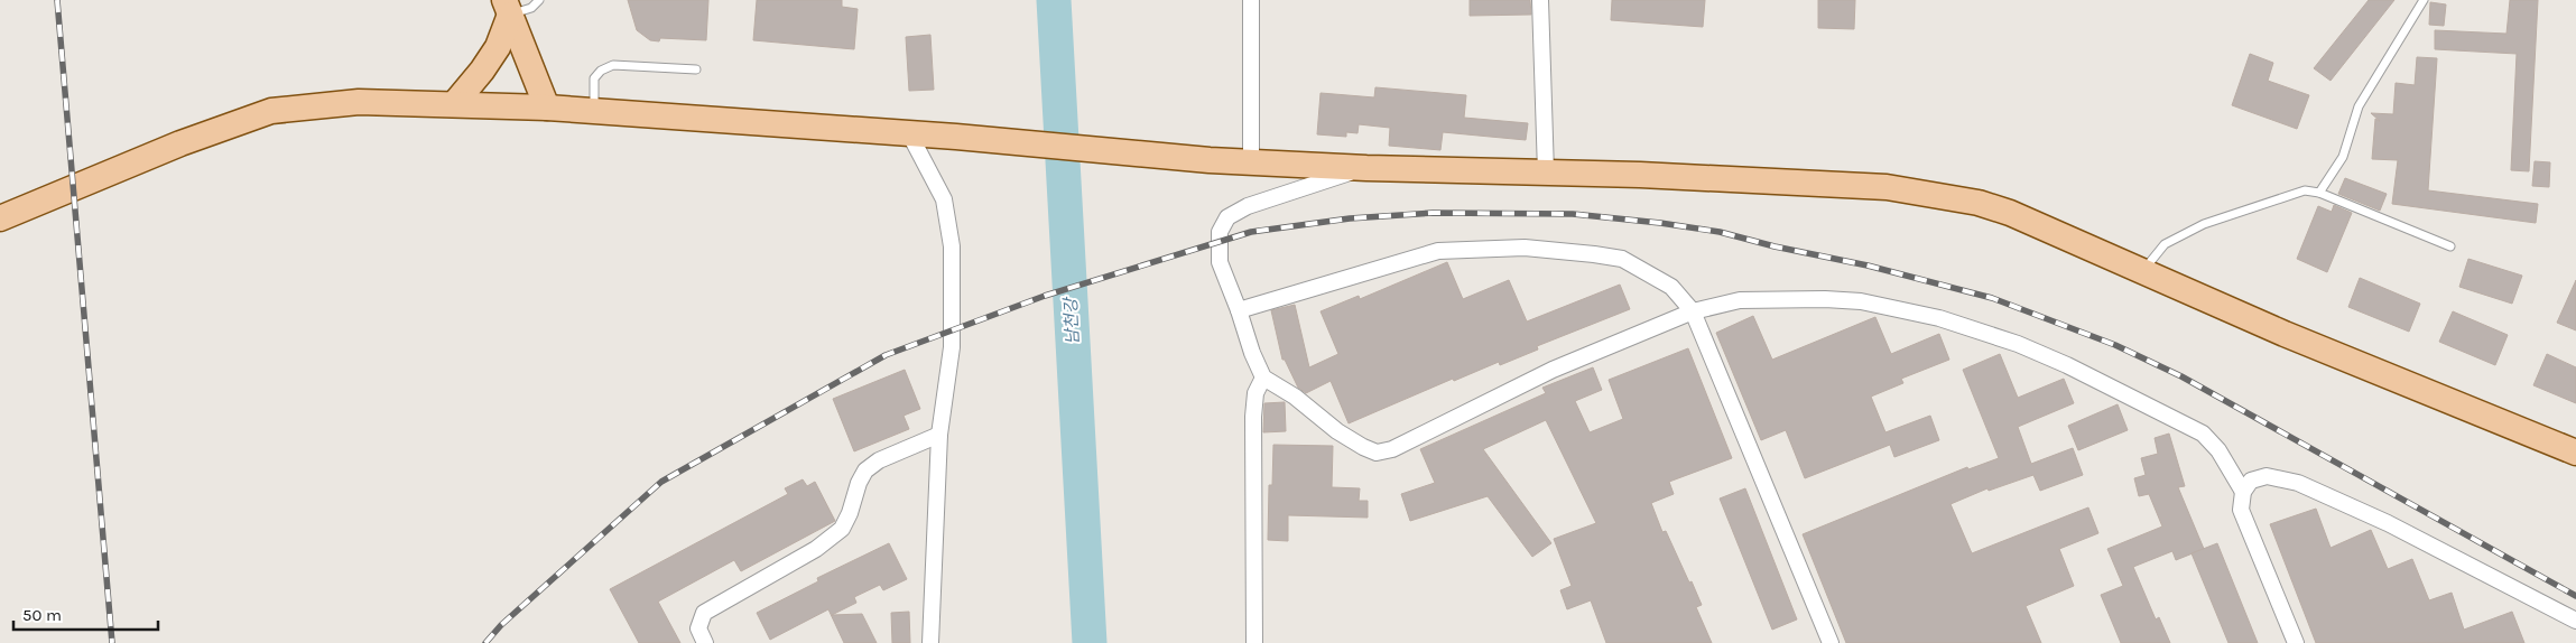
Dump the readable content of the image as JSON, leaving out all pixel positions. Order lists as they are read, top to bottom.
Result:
{
  "water": ["남천강"],
  "scale_bar": "50 m"
}
